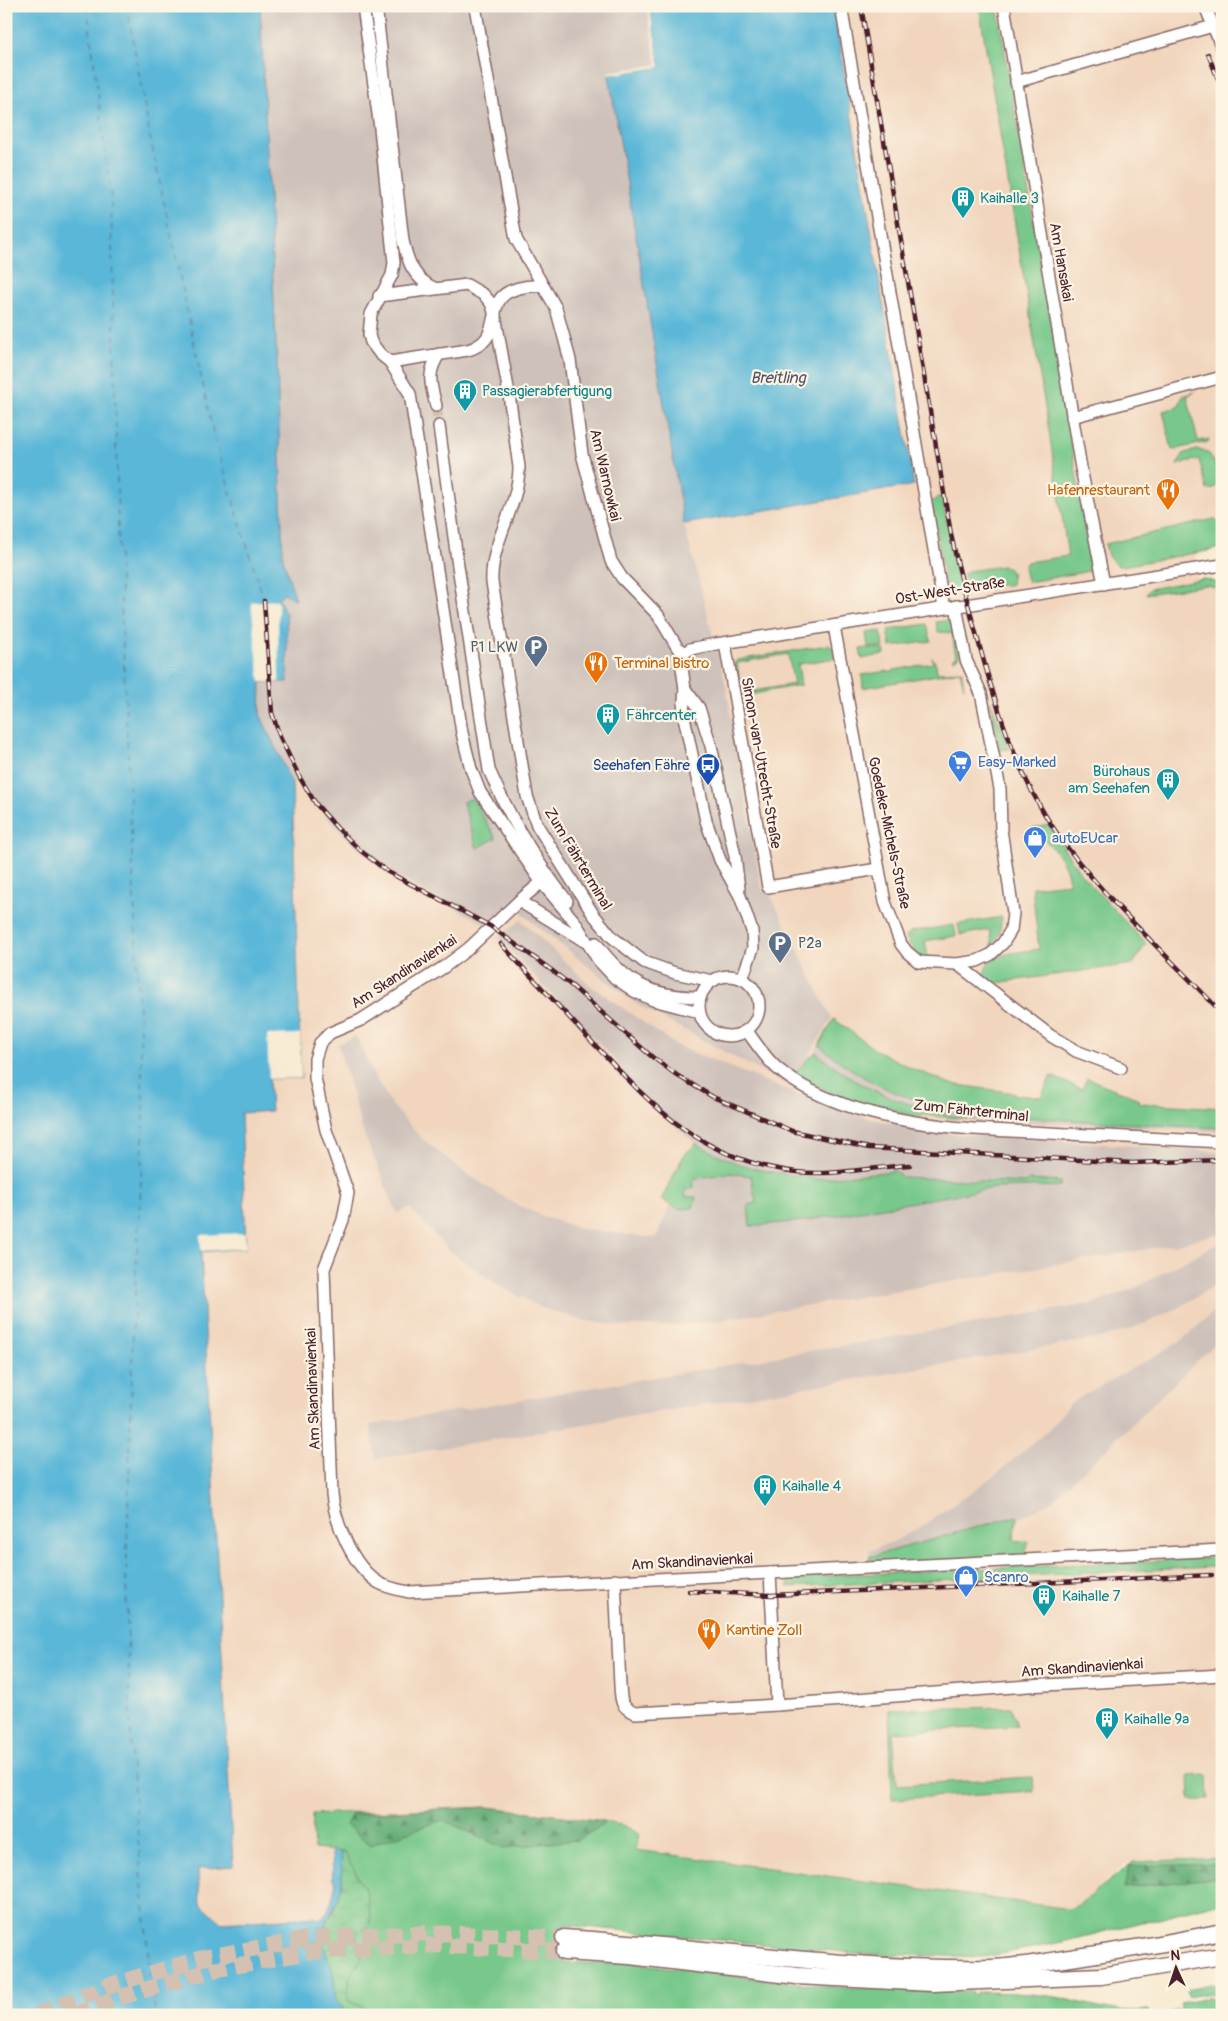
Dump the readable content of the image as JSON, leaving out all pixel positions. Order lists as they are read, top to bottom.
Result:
{
  "streets": {
    "street": [
      "Am Hansakai",
      "Am Warnowkai",
      "Ost-West-Straße",
      "Simon-van-Utrecht-Straße",
      "Goedeke-Michels-Straße",
      "Zum Fährterminal",
      "Am Skandinavienkai"
    ]
  },
  "crossings": [
    ["Am Hansakai", "Ost-West-Straße"],
    ["Am Warnowkai", "Ost-West-Straße"],
    ["Ost-West-Straße", "Simon-van-Utrecht-Straße"],
    ["Ost-West-Straße", "Goedeke-Michels-Straße"],
    ["Simon-van-Utrecht-Straße", "Goedeke-Michels-Straße"],
    ["Zum Fährterminal", "Am Skandinavienkai"]
  ],
  "water": ["Breitling"],
  "places": {
    "building": [
      "Kaihalle 3",
      "Passagierabfertigung",
      "Fährcenter",
      "Bürohaus am Seehafen",
      "Kaihalle 4",
      "Kaihalle 7",
      "Kaihalle 9a"
    ],
    "restaurant": ["Hafenrestaurant", "Terminal Bistro", "Kantine Zoll"],
    "parking": ["P1 LKW", "P2a"],
    "supermarket": ["Easy-Marked"],
    "bus stop": ["Seehafen Fähre"],
    "shop": ["autoEUcar", "Scanro"]
  },
  "north": "top"
}
